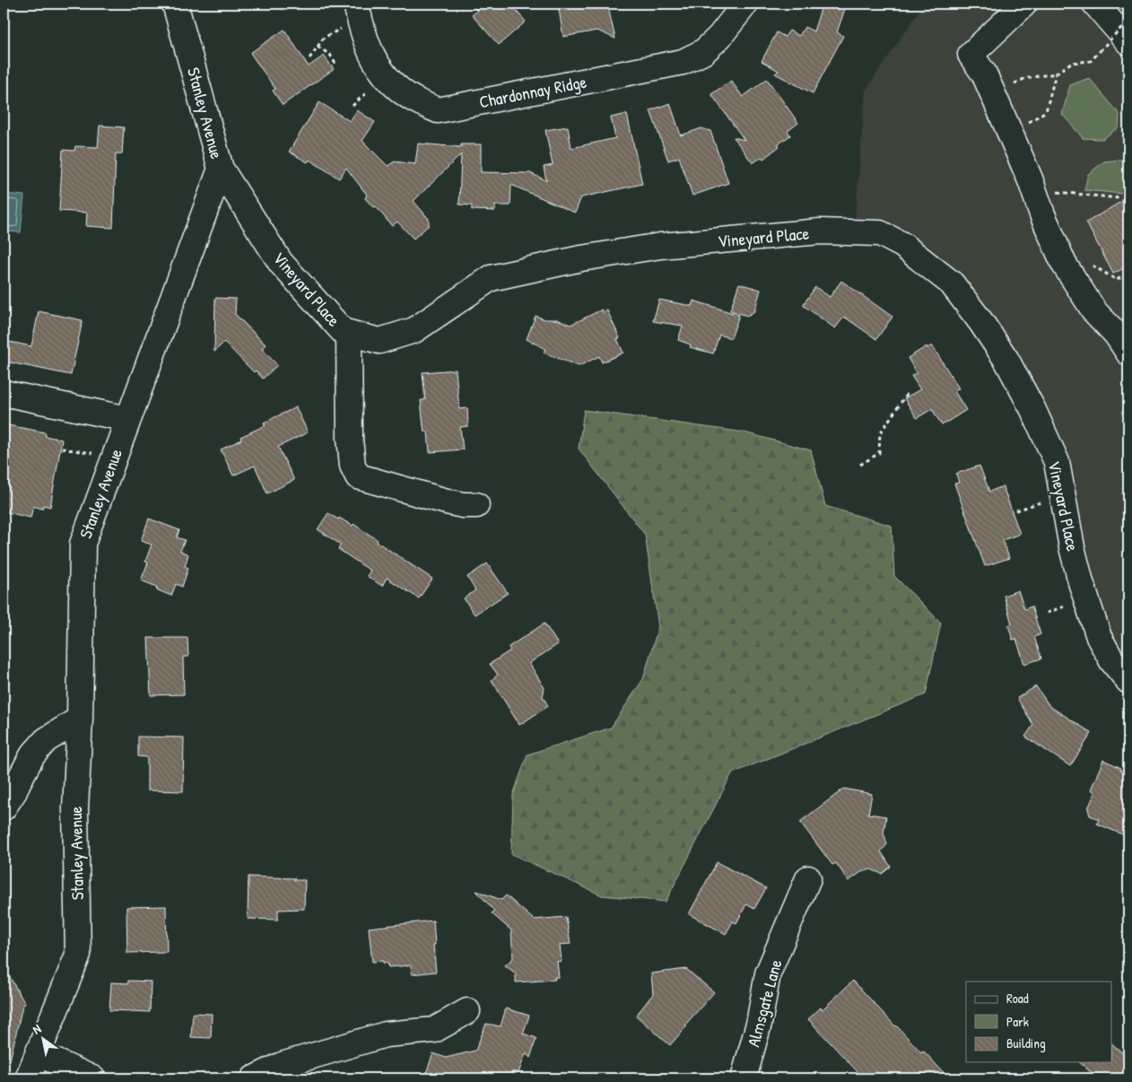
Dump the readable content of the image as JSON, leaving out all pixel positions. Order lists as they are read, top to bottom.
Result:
{
  "streets": {
    "street": [
      "Chardonnay Ridge",
      "Stanley Avenue",
      "Vineyard Place",
      "Almsgate Lane"
    ]
  },
  "crossings": [
    ["Stanley Avenue", "Vineyard Place"]
  ],
  "legend": ["Road", "Park", "Building"],
  "north": "top left"
}
